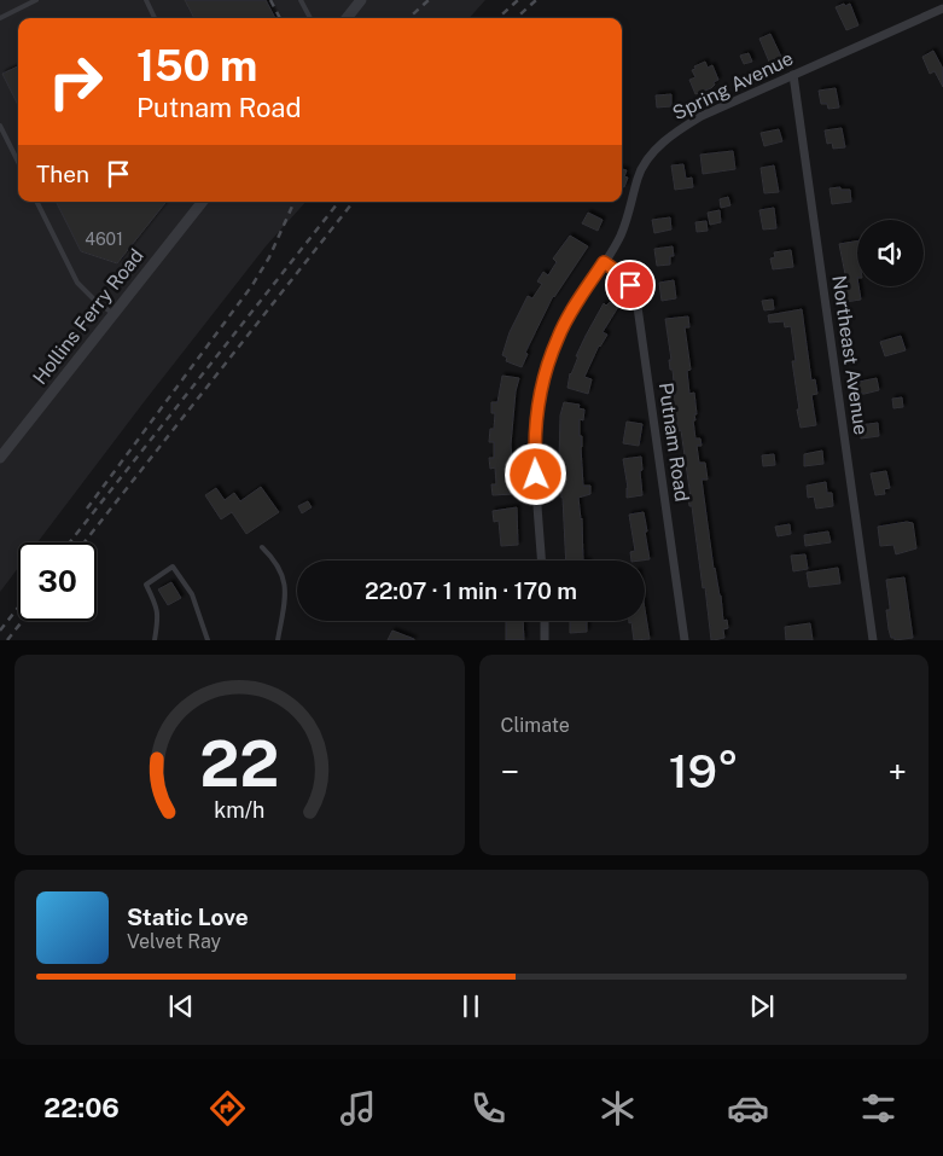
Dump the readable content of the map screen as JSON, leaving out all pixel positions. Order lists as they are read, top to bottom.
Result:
{
  "streets": {
    "street": [
      "Spring Avenue",
      "Hollins Ferry Road",
      "Northeast Avenue",
      "Putnam Road"
    ]
  },
  "crossings": [
    ["Spring Avenue", "Northeast Avenue"],
    ["Spring Avenue", "Putnam Road"]
  ],
  "house_numbers": ["4601"],
  "page": {
    "turn": ["150 m", "Putnam Road"],
    "then": "Then",
    "limit": "30",
    "trip": "22:07 · 1 min · 170 m",
    "tile": "Climate",
    "heat": ["−", "19°", "+"],
    "song": ["Static Love", "Velvet Ray"],
    "tabs": "22:06",
    "gauge": ["22", "km/h"]
  }
}
